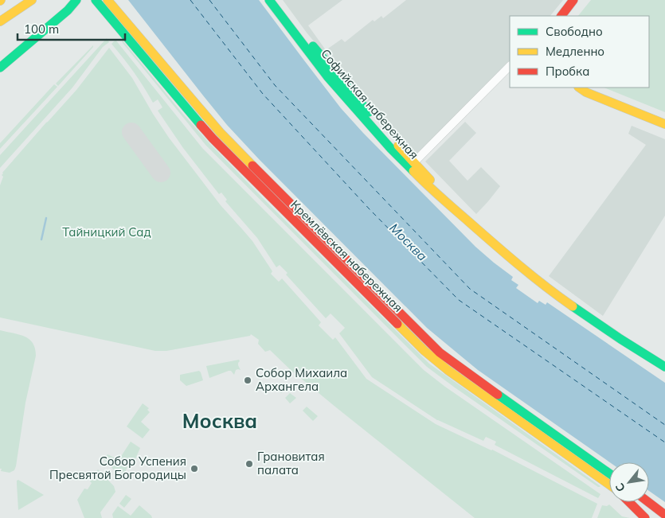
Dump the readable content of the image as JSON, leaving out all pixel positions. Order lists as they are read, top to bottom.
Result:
{
  "streets": {
    "main road": ["Софийская набережная", "Кремлёвская набережная"]
  },
  "districts": ["Москва"],
  "water": ["Москва"],
  "parks": ["Тайницкий Сад"],
  "places": ["Собор Михаила Архангела", "Грановитая палата", "Собор Успения Пресвятой Богородицы"],
  "legend": ["Свободно", "Медленно", "Пробка"],
  "scale_bar": "100 m",
  "north": "bottom left"
}
